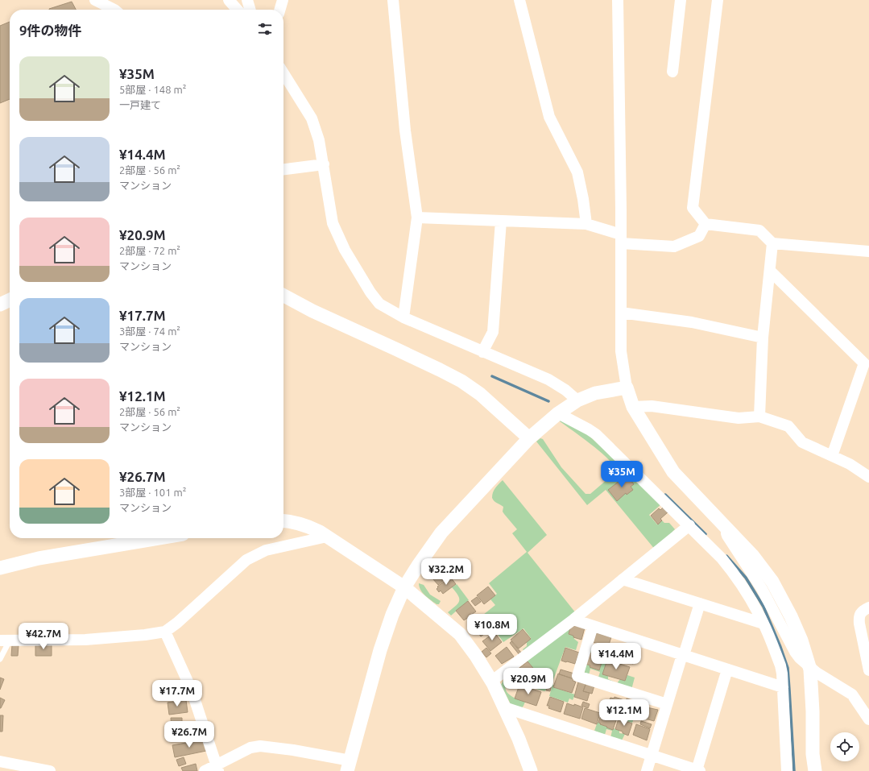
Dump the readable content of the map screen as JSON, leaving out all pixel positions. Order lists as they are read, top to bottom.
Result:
{
  "page": {
    "heading": "9件の物件",
    "list": [
      {
        "name": "¥35M",
        "note": "5部屋 · 148 m² · 一戸建て"
      },
      {
        "name": "¥14.4M",
        "note": "2部屋 · 56 m² · マンション"
      },
      {
        "name": "¥20.9M",
        "note": "2部屋 · 72 m² · マンション"
      },
      {
        "name": "¥17.7M",
        "note": "3部屋 · 74 m² · マンション"
      },
      {
        "name": "¥12.1M",
        "note": "2部屋 · 56 m² · マンション"
      },
      {
        "name": "¥26.7M",
        "note": "3部屋 · 101 m² · マンション"
      }
    ],
    "price": [
      "¥35M",
      "¥32.2M",
      "¥10.8M",
      "¥42.7M",
      "¥14.4M",
      "¥20.9M",
      "¥17.7M",
      "¥12.1M",
      "¥26.7M"
    ]
  }
}
